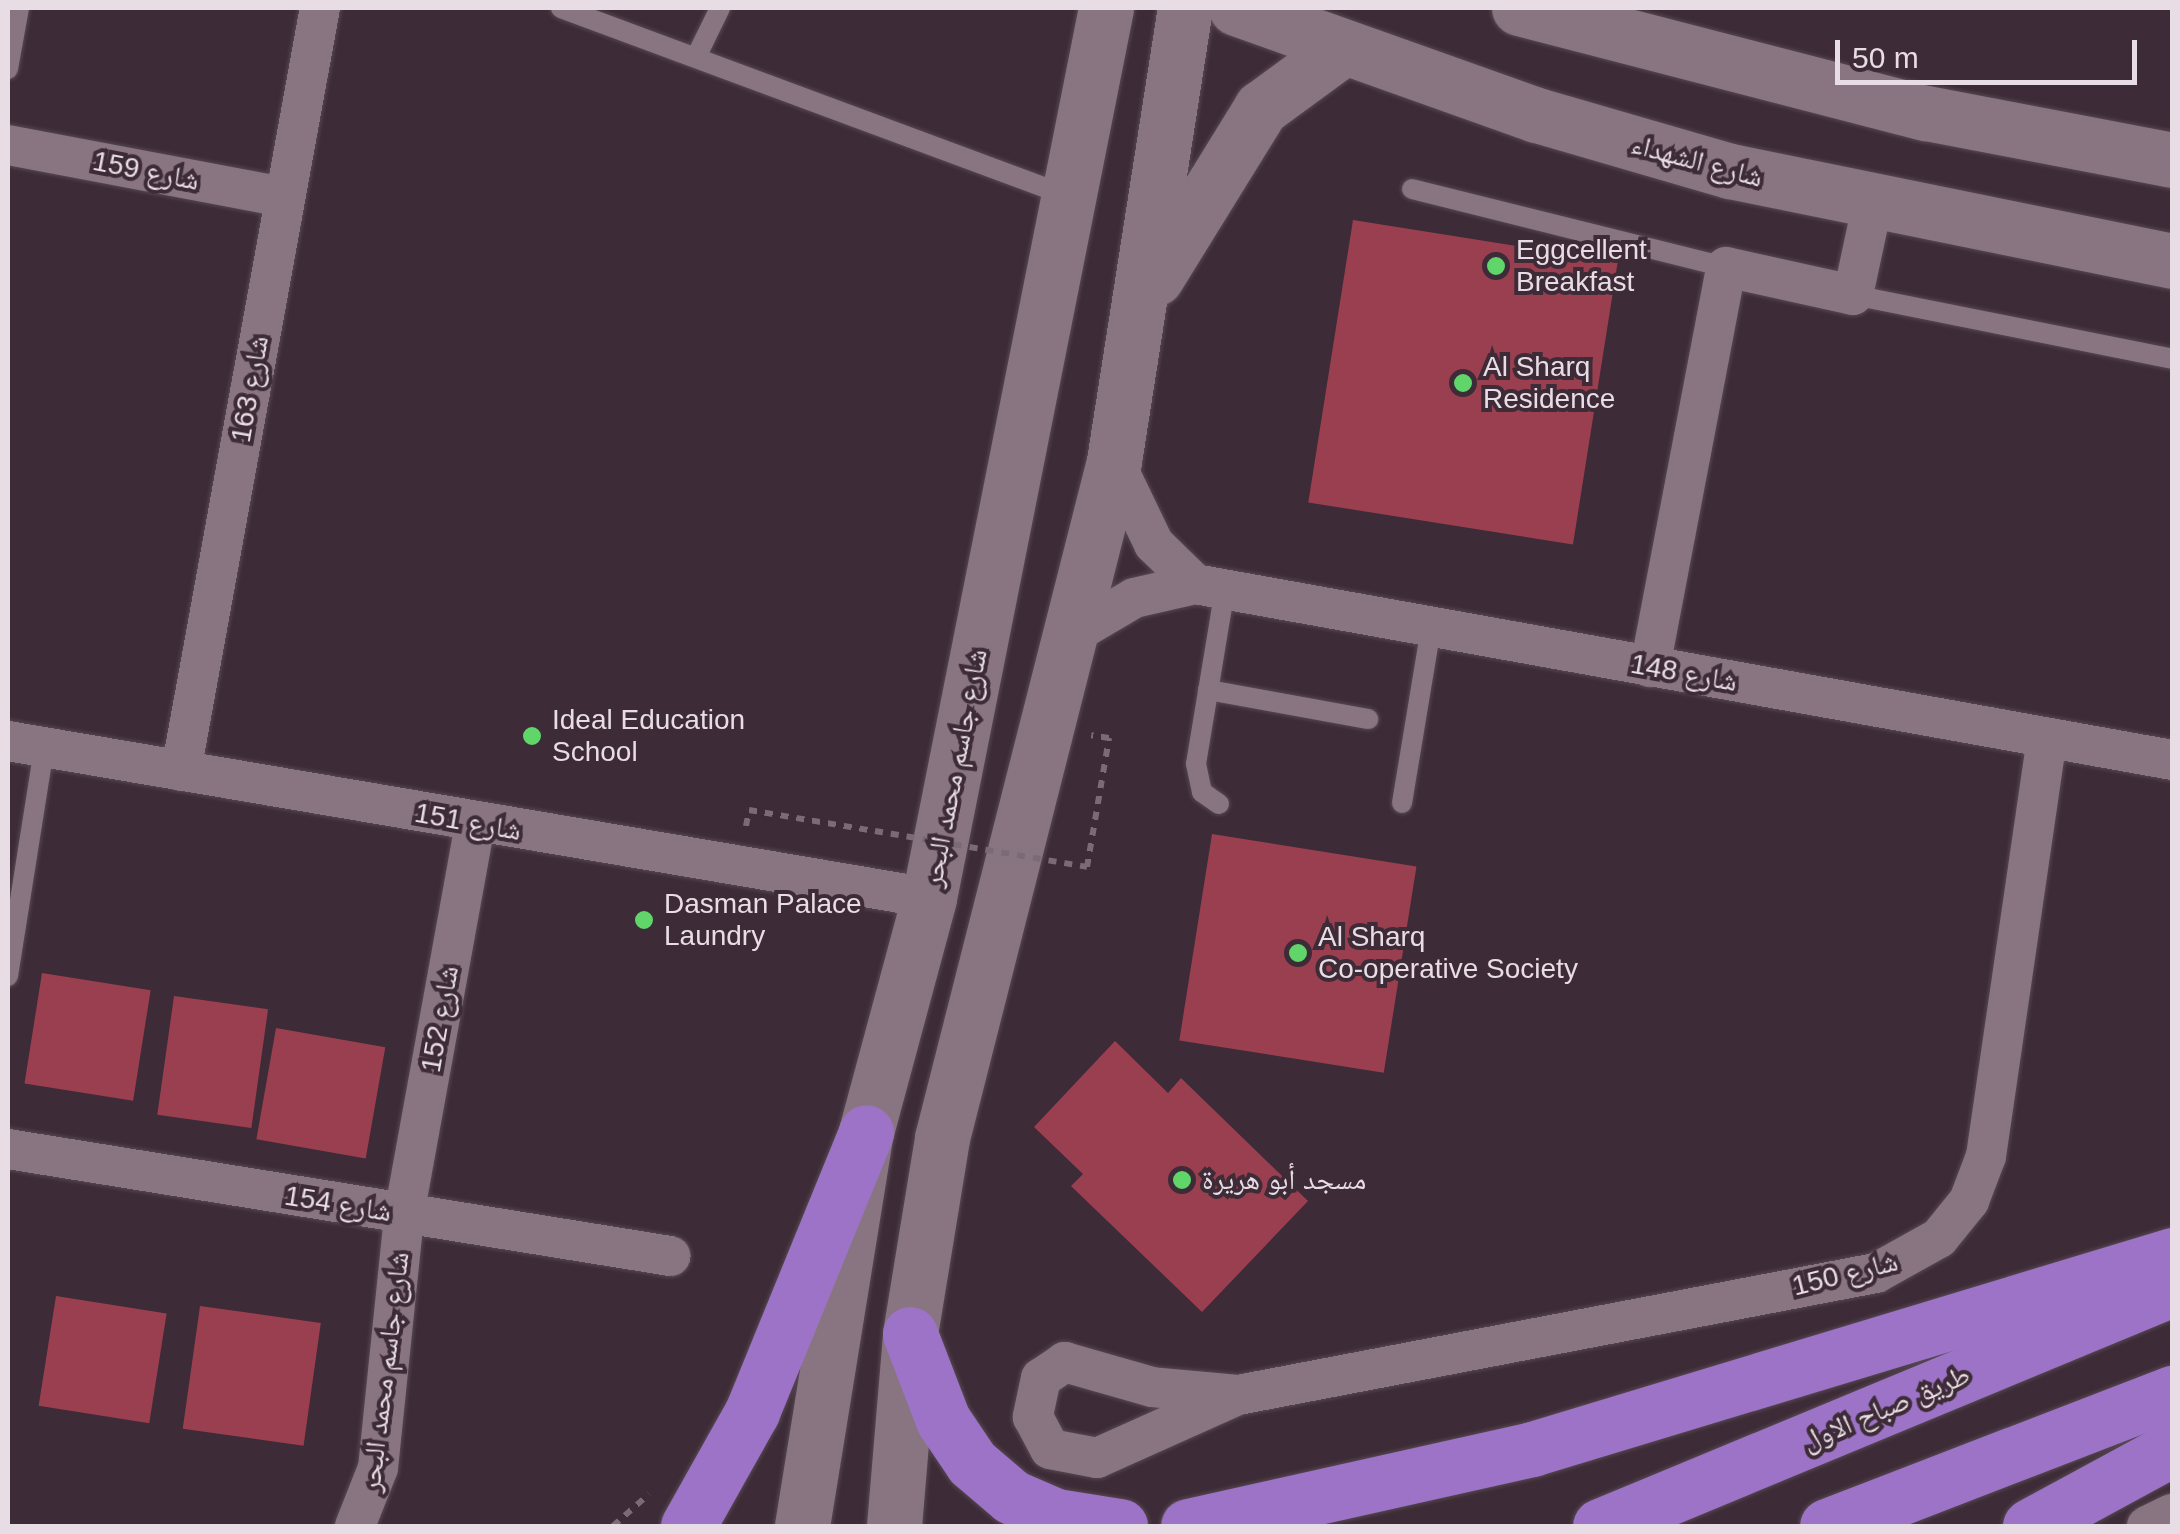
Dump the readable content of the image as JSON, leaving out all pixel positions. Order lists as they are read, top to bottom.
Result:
{
  "streets": {
    "highway": ["طريق صباح الاول"],
    "main road": ["شارع الشهداء", "شارع جاسم محمد البحر"],
    "street": [
      "شارع 159",
      "شارع 163",
      "شارع 148",
      "شارع 151",
      "شارع 152",
      "شارع 154",
      "شارع 150"
    ]
  },
  "crossings": [
    ["شارع 159", "شارع 163"],
    ["شارع 163", "شارع 151"],
    ["شارع 148", "شارع 150"],
    ["شارع جاسم محمد البحر", "شارع 151"],
    ["شارع جاسم محمد البحر", "شارع 152"],
    ["شارع جاسم محمد البحر", "شارع 154"],
    ["شارع 151", "شارع 152"],
    ["شارع 152", "شارع 154"]
  ],
  "places": [
    "Eggcellent Breakfast",
    "Al Sharq Residence",
    "Ideal Education School",
    "Dasman Palace Laundry",
    "Al Sharq Co-operative Society",
    "مسجد أبو هريرة"
  ],
  "scale_bar": "50 m"
}
